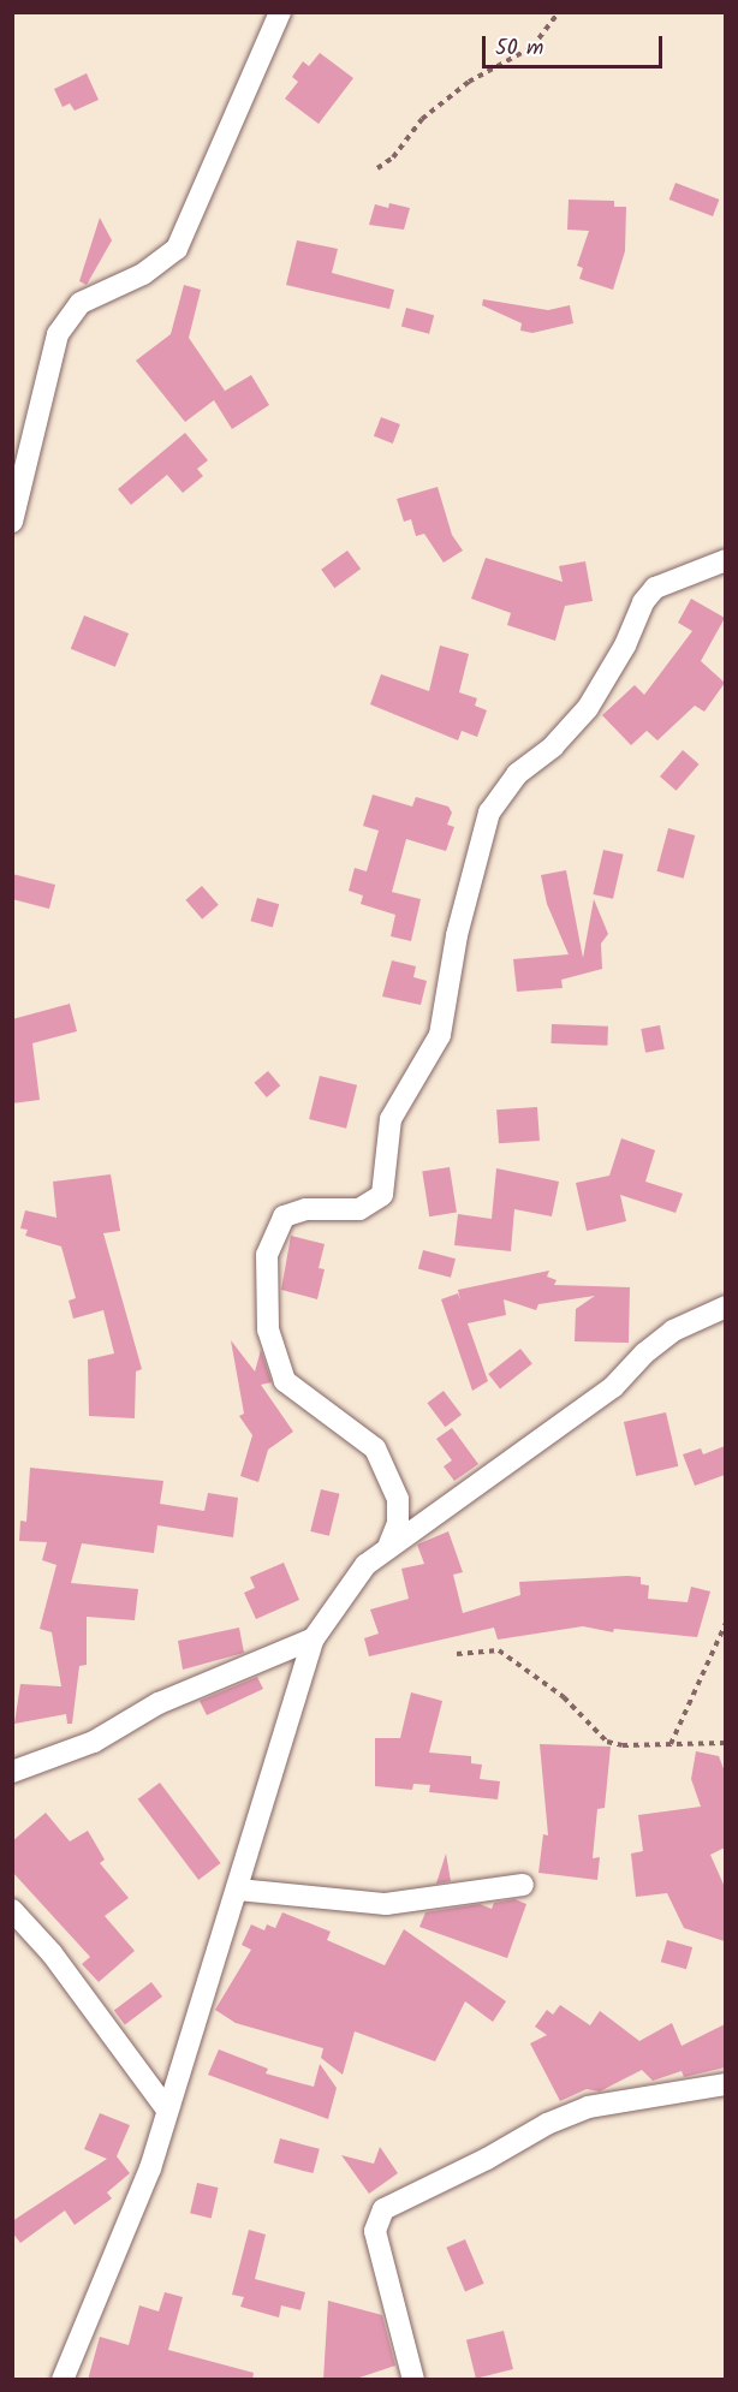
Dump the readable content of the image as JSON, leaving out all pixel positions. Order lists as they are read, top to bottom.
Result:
{
  "scale_bar": "50 m"
}
